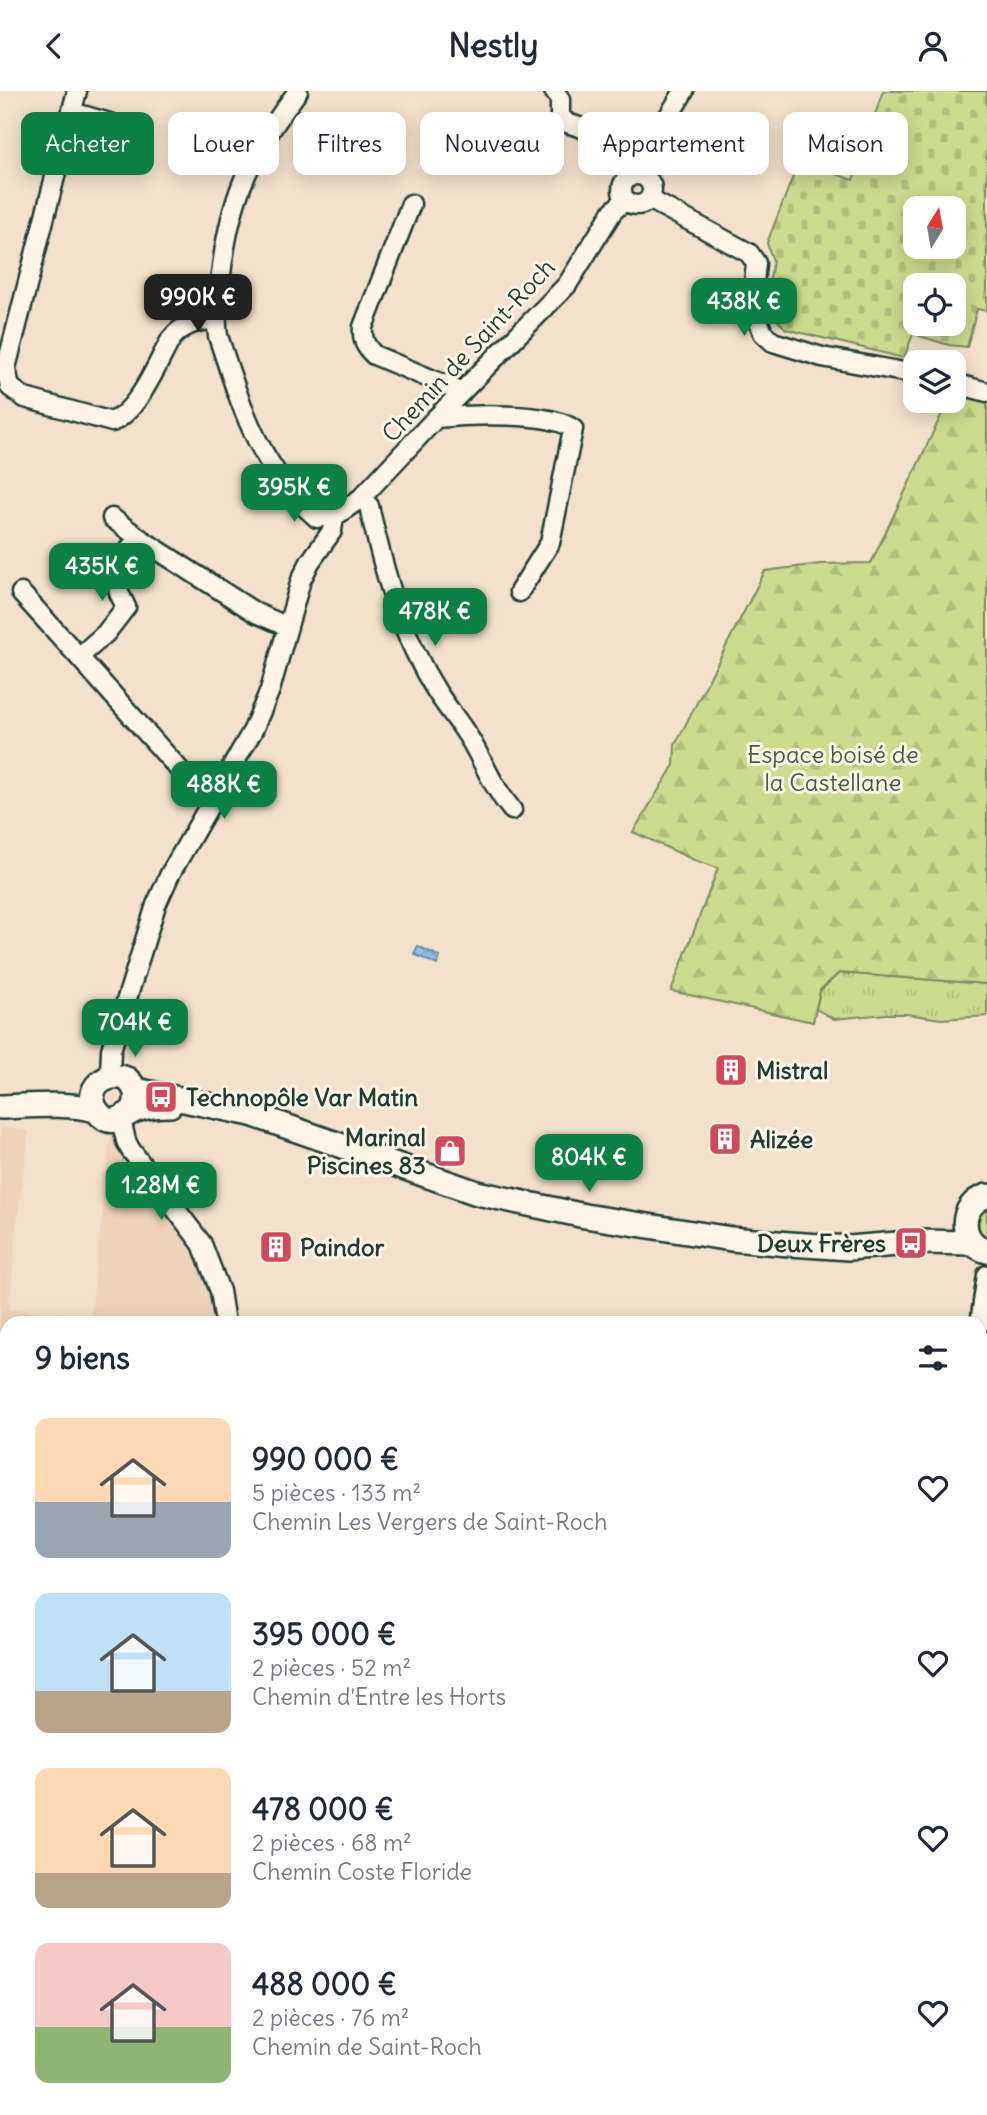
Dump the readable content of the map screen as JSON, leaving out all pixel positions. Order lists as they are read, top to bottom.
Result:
{
  "streets": {
    "street": ["Chemin de Saint-Roch"]
  },
  "parks": ["Espace boisé de la Castellane"],
  "places": {
    "building": ["Mistral", "Alizée", "Paindor"],
    "bus stop": ["Technopôle Var Matin", "Deux Frères"],
    "shop": ["Marinal Piscines 83"]
  },
  "north": "top",
  "page": {
    "header": "Nestly",
    "chip": [
      "Acheter",
      "Louer",
      "Filtres",
      "Nouveau",
      "Appartement",
      "Maison"
    ],
    "price": [
      "990K €",
      "438K €",
      "395K €",
      "435K €",
      "478K €",
      "488K €",
      "704K €",
      "804K €",
      "1.28M €"
    ],
    "heading": "9 biens",
    "list": [
      {
        "name": "990 000 €",
        "note": "5 pièces · 133 m² · Chemin Les Vergers de Saint-Roch"
      },
      {
        "name": "395 000 €",
        "note": "2 pièces · 52 m² · Chemin d'Entre les Horts"
      },
      {
        "name": "478 000 €",
        "note": "2 pièces · 68 m² · Chemin Coste Floride"
      },
      {
        "name": "488 000 €",
        "note": "2 pièces · 76 m² · Chemin de Saint-Roch"
      }
    ]
  }
}
